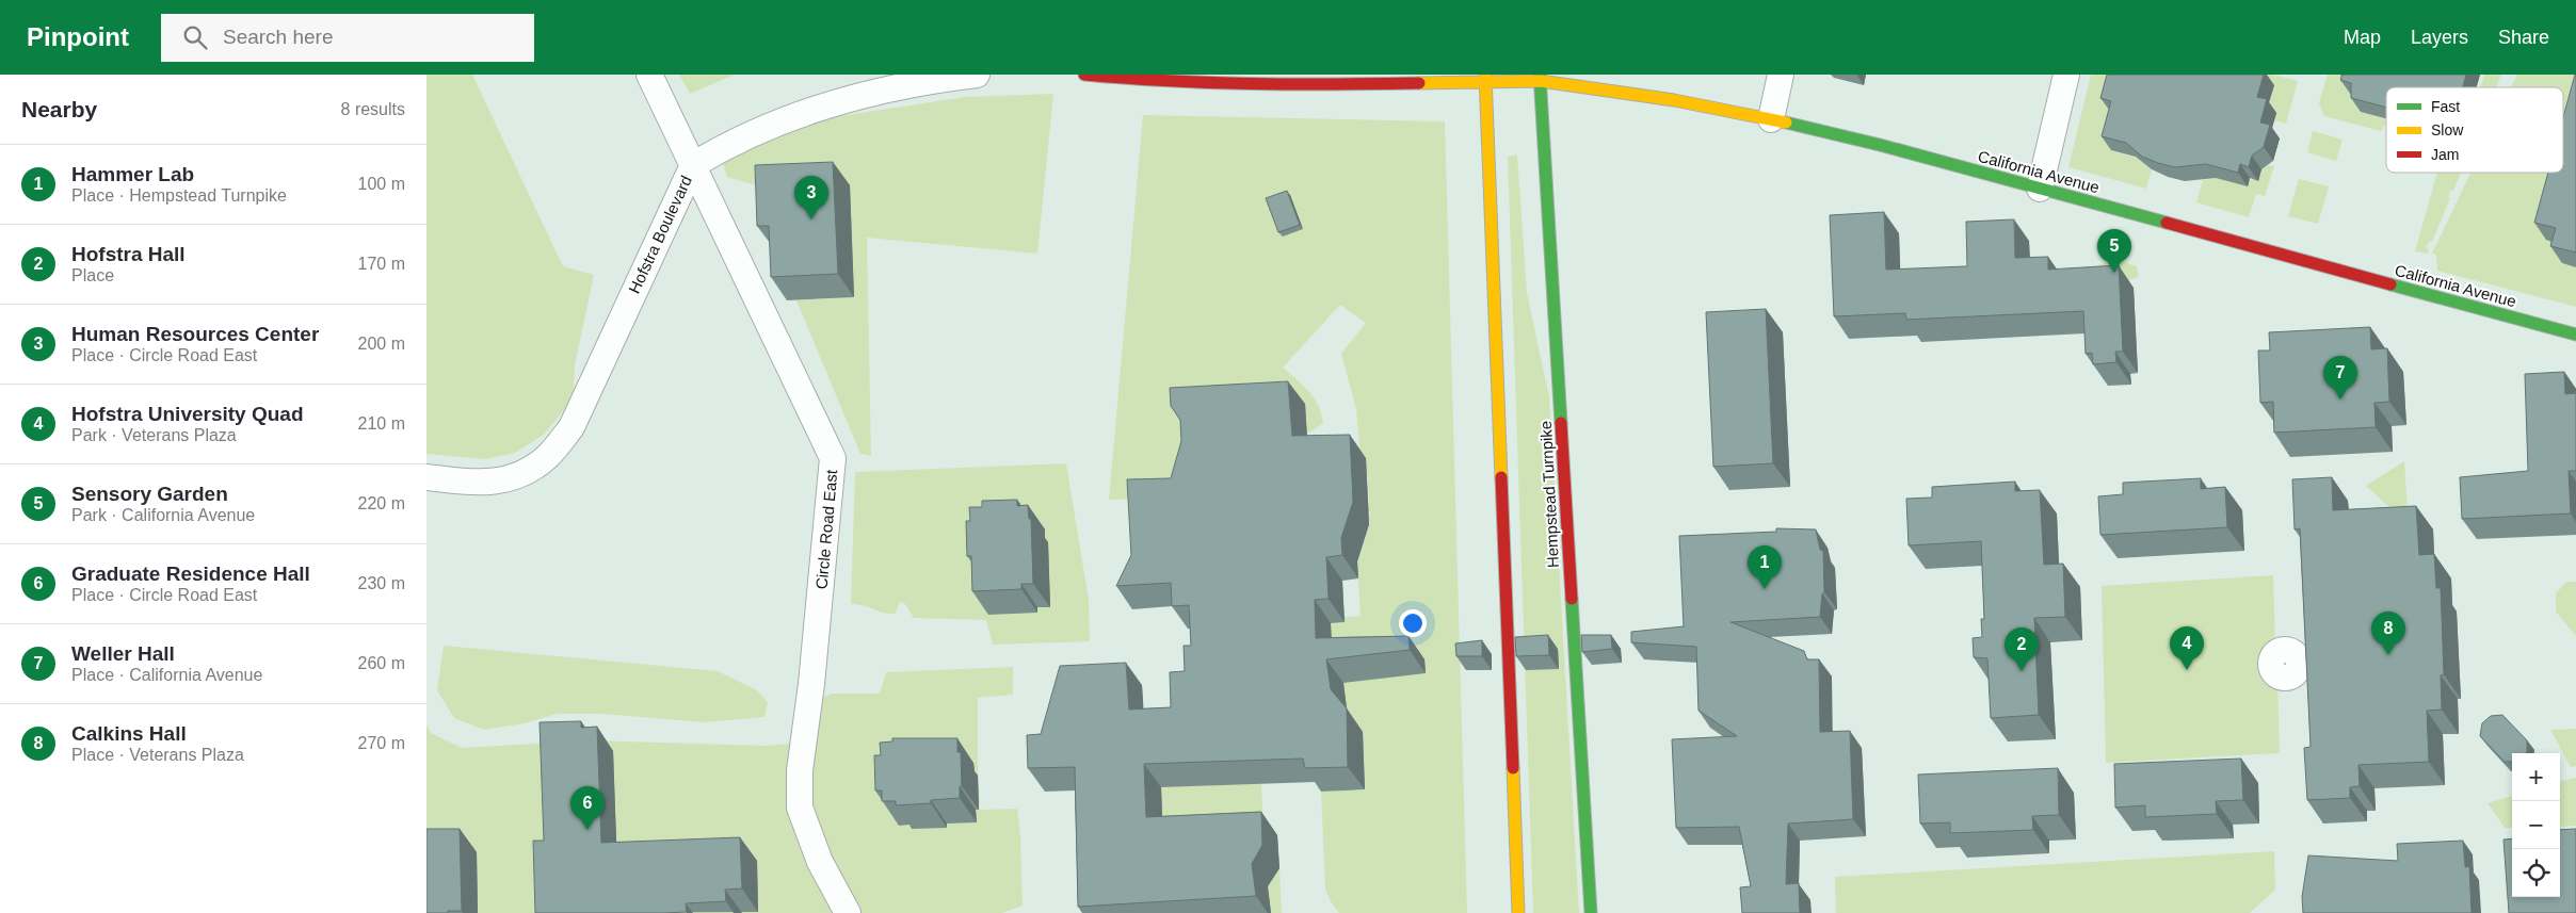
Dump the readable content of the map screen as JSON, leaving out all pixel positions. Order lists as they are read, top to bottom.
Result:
{
  "streets": {
    "main road": ["California Avenue", "Hempstead Turnpike"],
    "street": ["Hofstra Boulevard", "Circle Road East"]
  },
  "crossings": [
    ["California Avenue", "Hempstead Turnpike"],
    ["Hofstra Boulevard", "Circle Road East"]
  ],
  "legend": ["Fast", "Slow", "Jam"],
  "page": {
    "header": "Pinpoint",
    "search": "Search here",
    "nav": ["Map", "Layers", "Share"],
    "heading": ["Nearby", "8 results"],
    "list": [
      {
        "mark": "1",
        "name": "Hammer Lab",
        "note": "Place · Hempstead Turnpike",
        "value": "100 m"
      },
      {
        "mark": "2",
        "name": "Hofstra Hall",
        "note": "Place",
        "value": "170 m"
      },
      {
        "mark": "3",
        "name": "Human Resources Center",
        "note": "Place · Circle Road East",
        "value": "200 m"
      },
      {
        "mark": "4",
        "name": "Hofstra University Quad",
        "note": "Park · Veterans Plaza",
        "value": "210 m"
      },
      {
        "mark": "5",
        "name": "Sensory Garden",
        "note": "Park · California Avenue",
        "value": "220 m"
      },
      {
        "mark": "6",
        "name": "Graduate Residence Hall",
        "note": "Place · Circle Road East",
        "value": "230 m"
      },
      {
        "mark": "7",
        "name": "Weller Hall",
        "note": "Place · California Avenue",
        "value": "260 m"
      },
      {
        "mark": "8",
        "name": "Calkins Hall",
        "note": "Place · Veterans Plaza",
        "value": "270 m"
      }
    ],
    "pins": [
      "3",
      "5",
      "7",
      "1",
      "8",
      "4",
      "2",
      "6"
    ],
    "map_buttons": ["+", "−"]
  }
}
